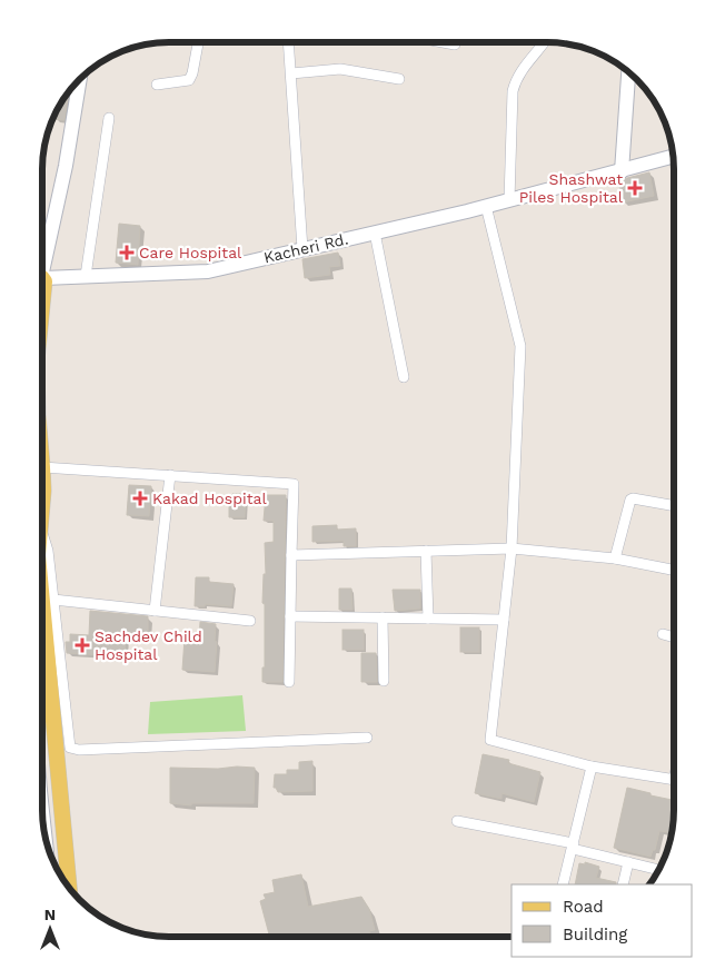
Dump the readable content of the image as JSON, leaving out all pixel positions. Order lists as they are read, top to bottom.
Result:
{
  "streets": {
    "main road": ["Kacheri Rd."]
  },
  "places": {
    "health": [
      "Shashwat Piles Hospital",
      "Care Hospital",
      "Kakad Hospital",
      "Sachdev Child Hospital"
    ]
  },
  "legend": ["Road", "Building"],
  "north": "top"
}
